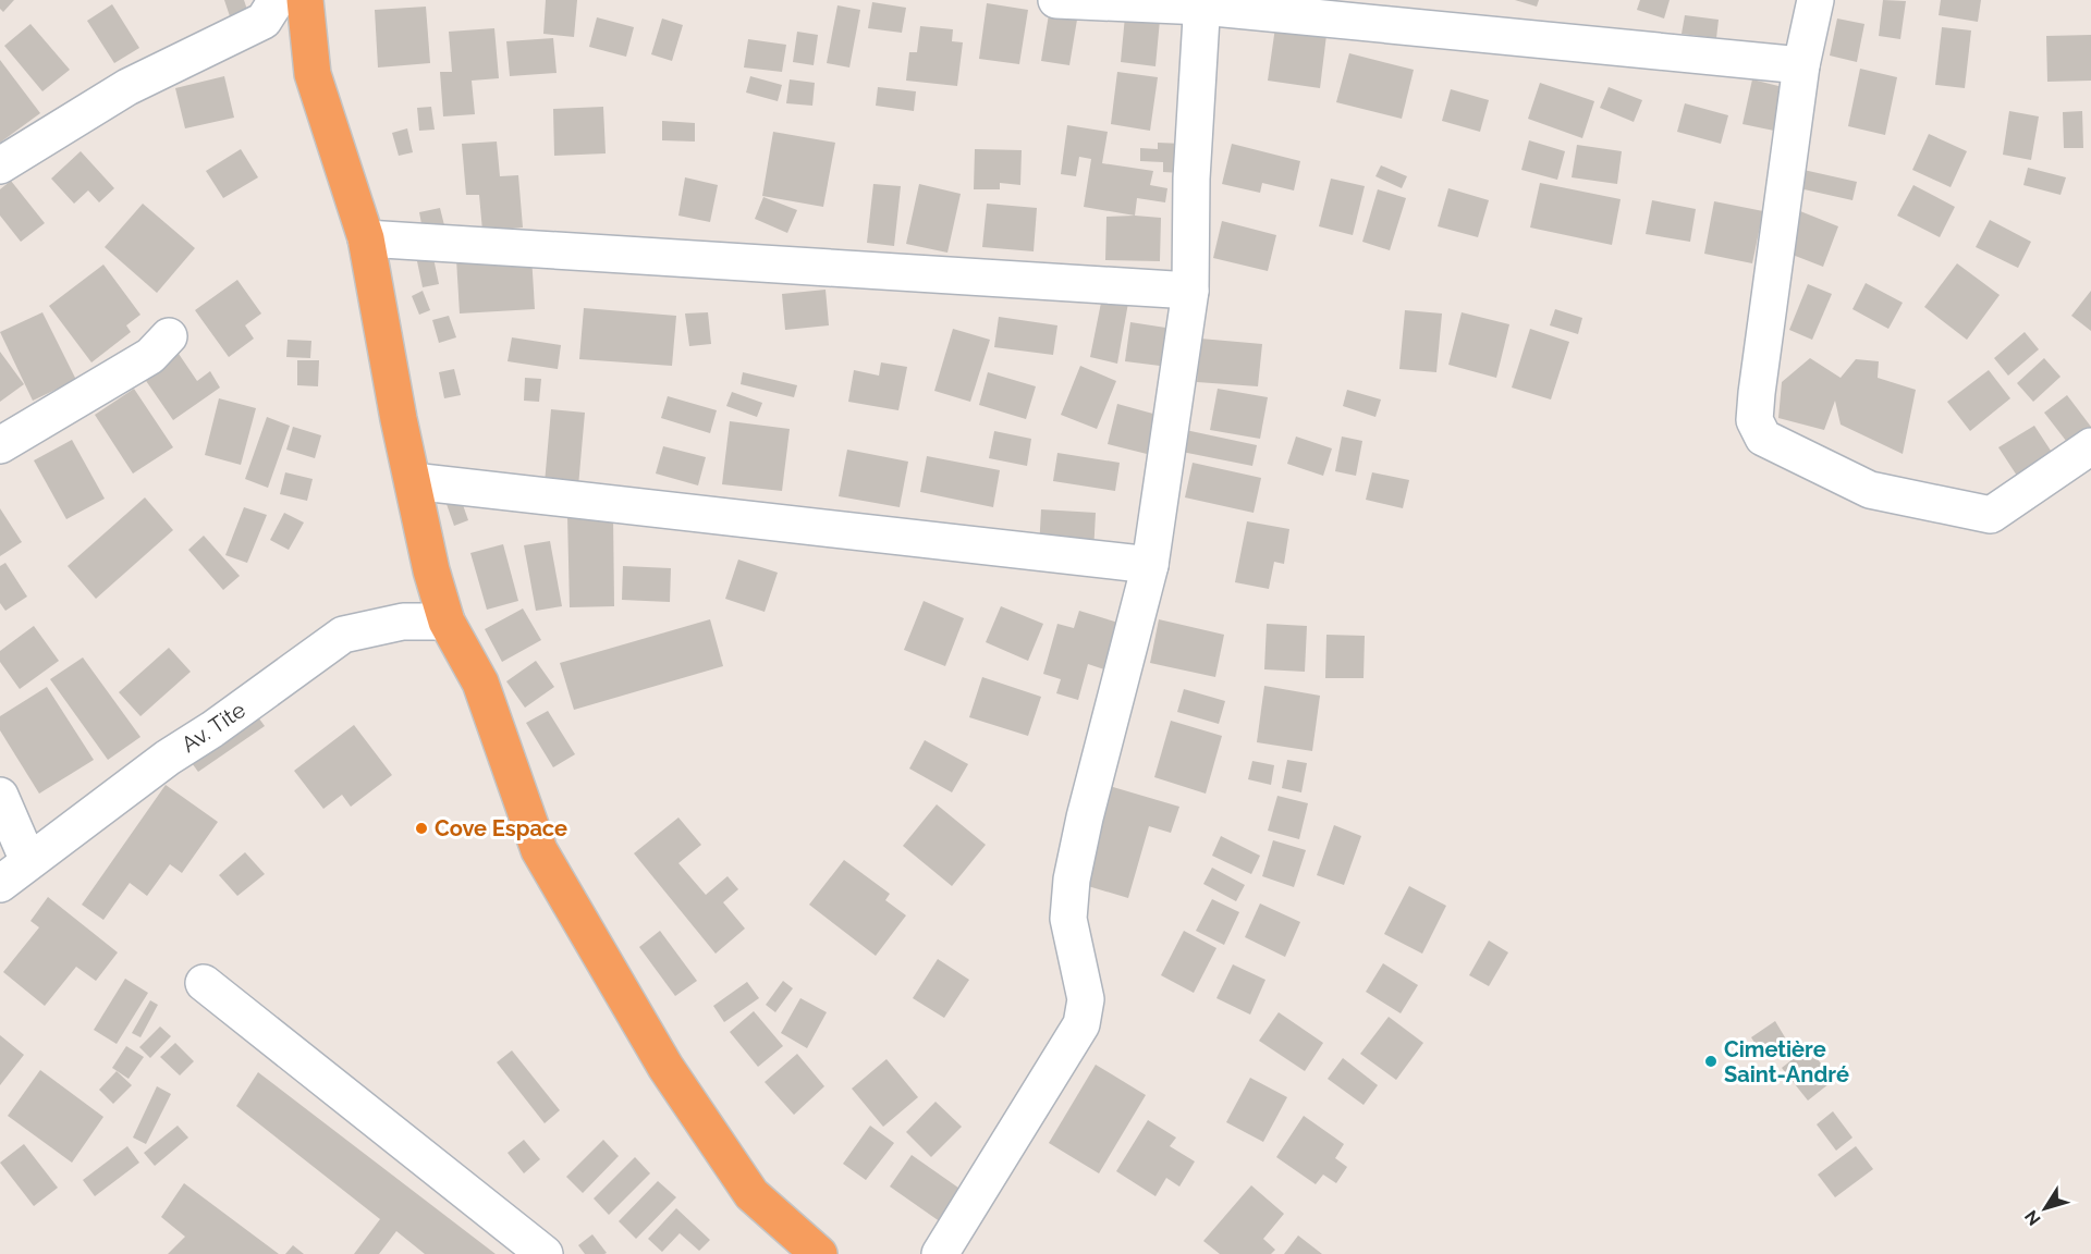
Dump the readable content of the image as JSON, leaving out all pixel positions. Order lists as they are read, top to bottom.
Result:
{
  "streets": {
    "street": ["Av. Tite"]
  },
  "places": ["Cove Espace", "Cimetière Saint-André"],
  "north": "bottom left"
}
